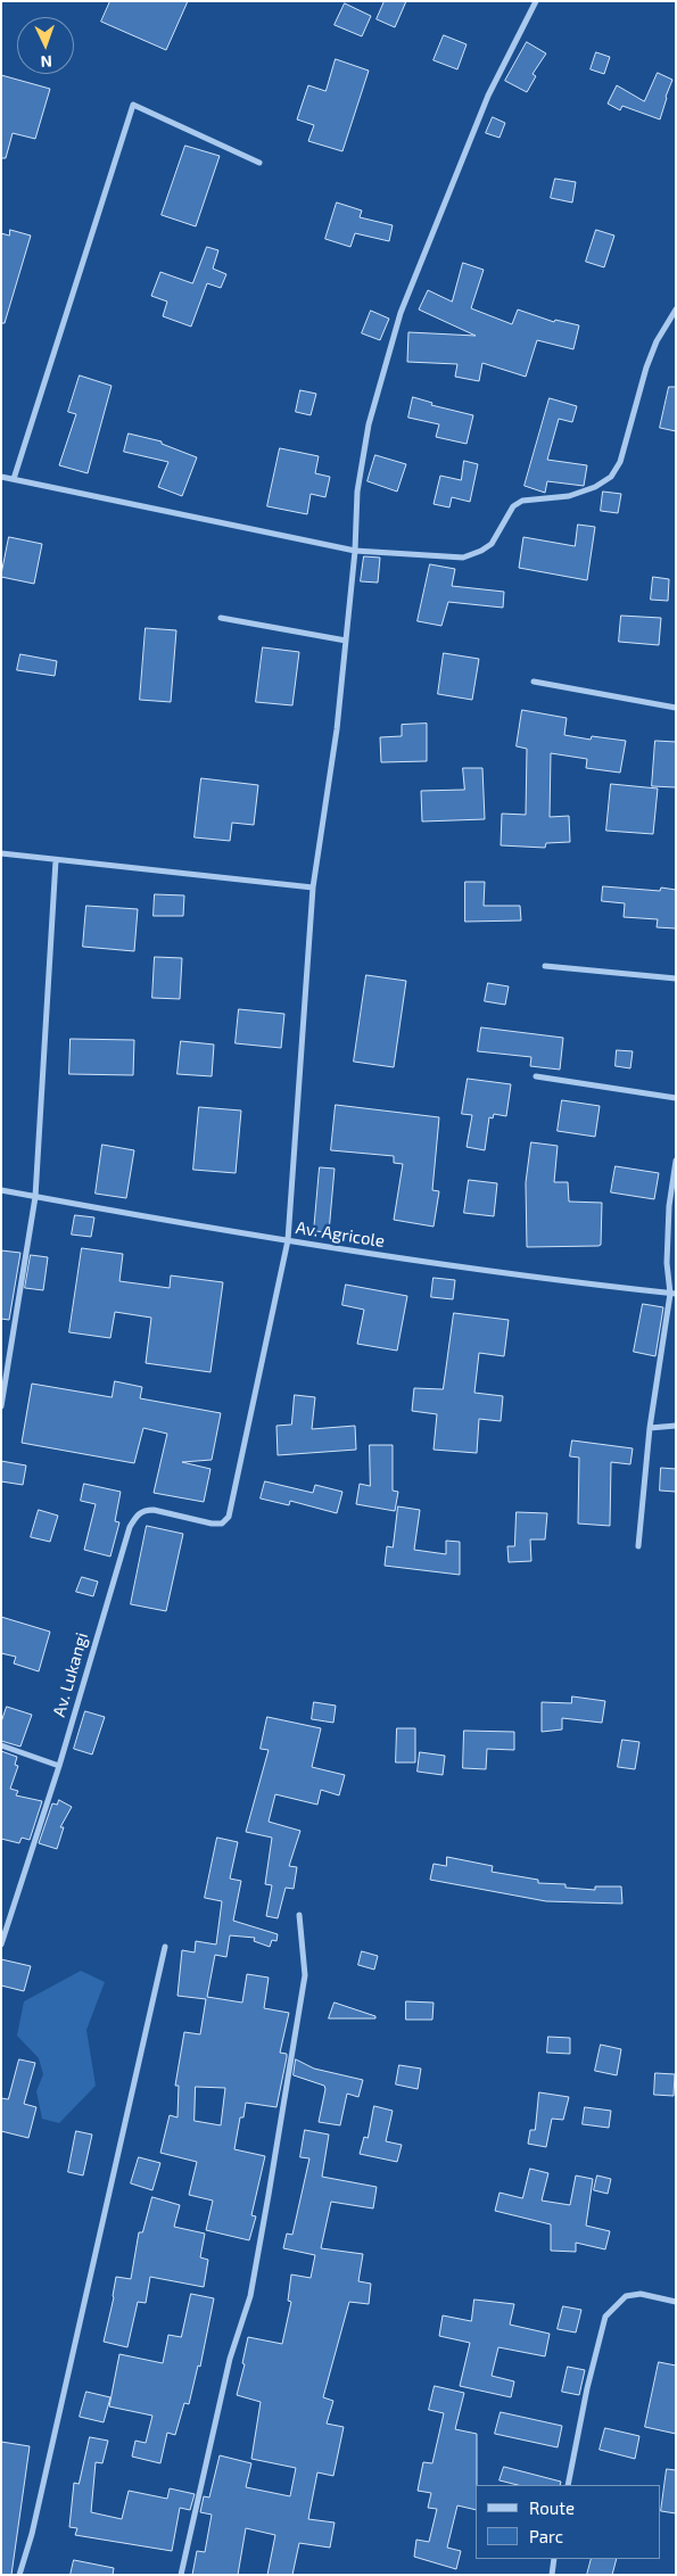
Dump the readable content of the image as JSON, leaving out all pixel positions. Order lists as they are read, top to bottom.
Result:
{
  "streets": {
    "street": ["Av. Agricole", "Av. Lukangi"]
  },
  "crossings": [
    ["Av. Agricole", "Av. Lukangi"]
  ],
  "legend": ["Route", "Parc"],
  "north": "bottom"
}
